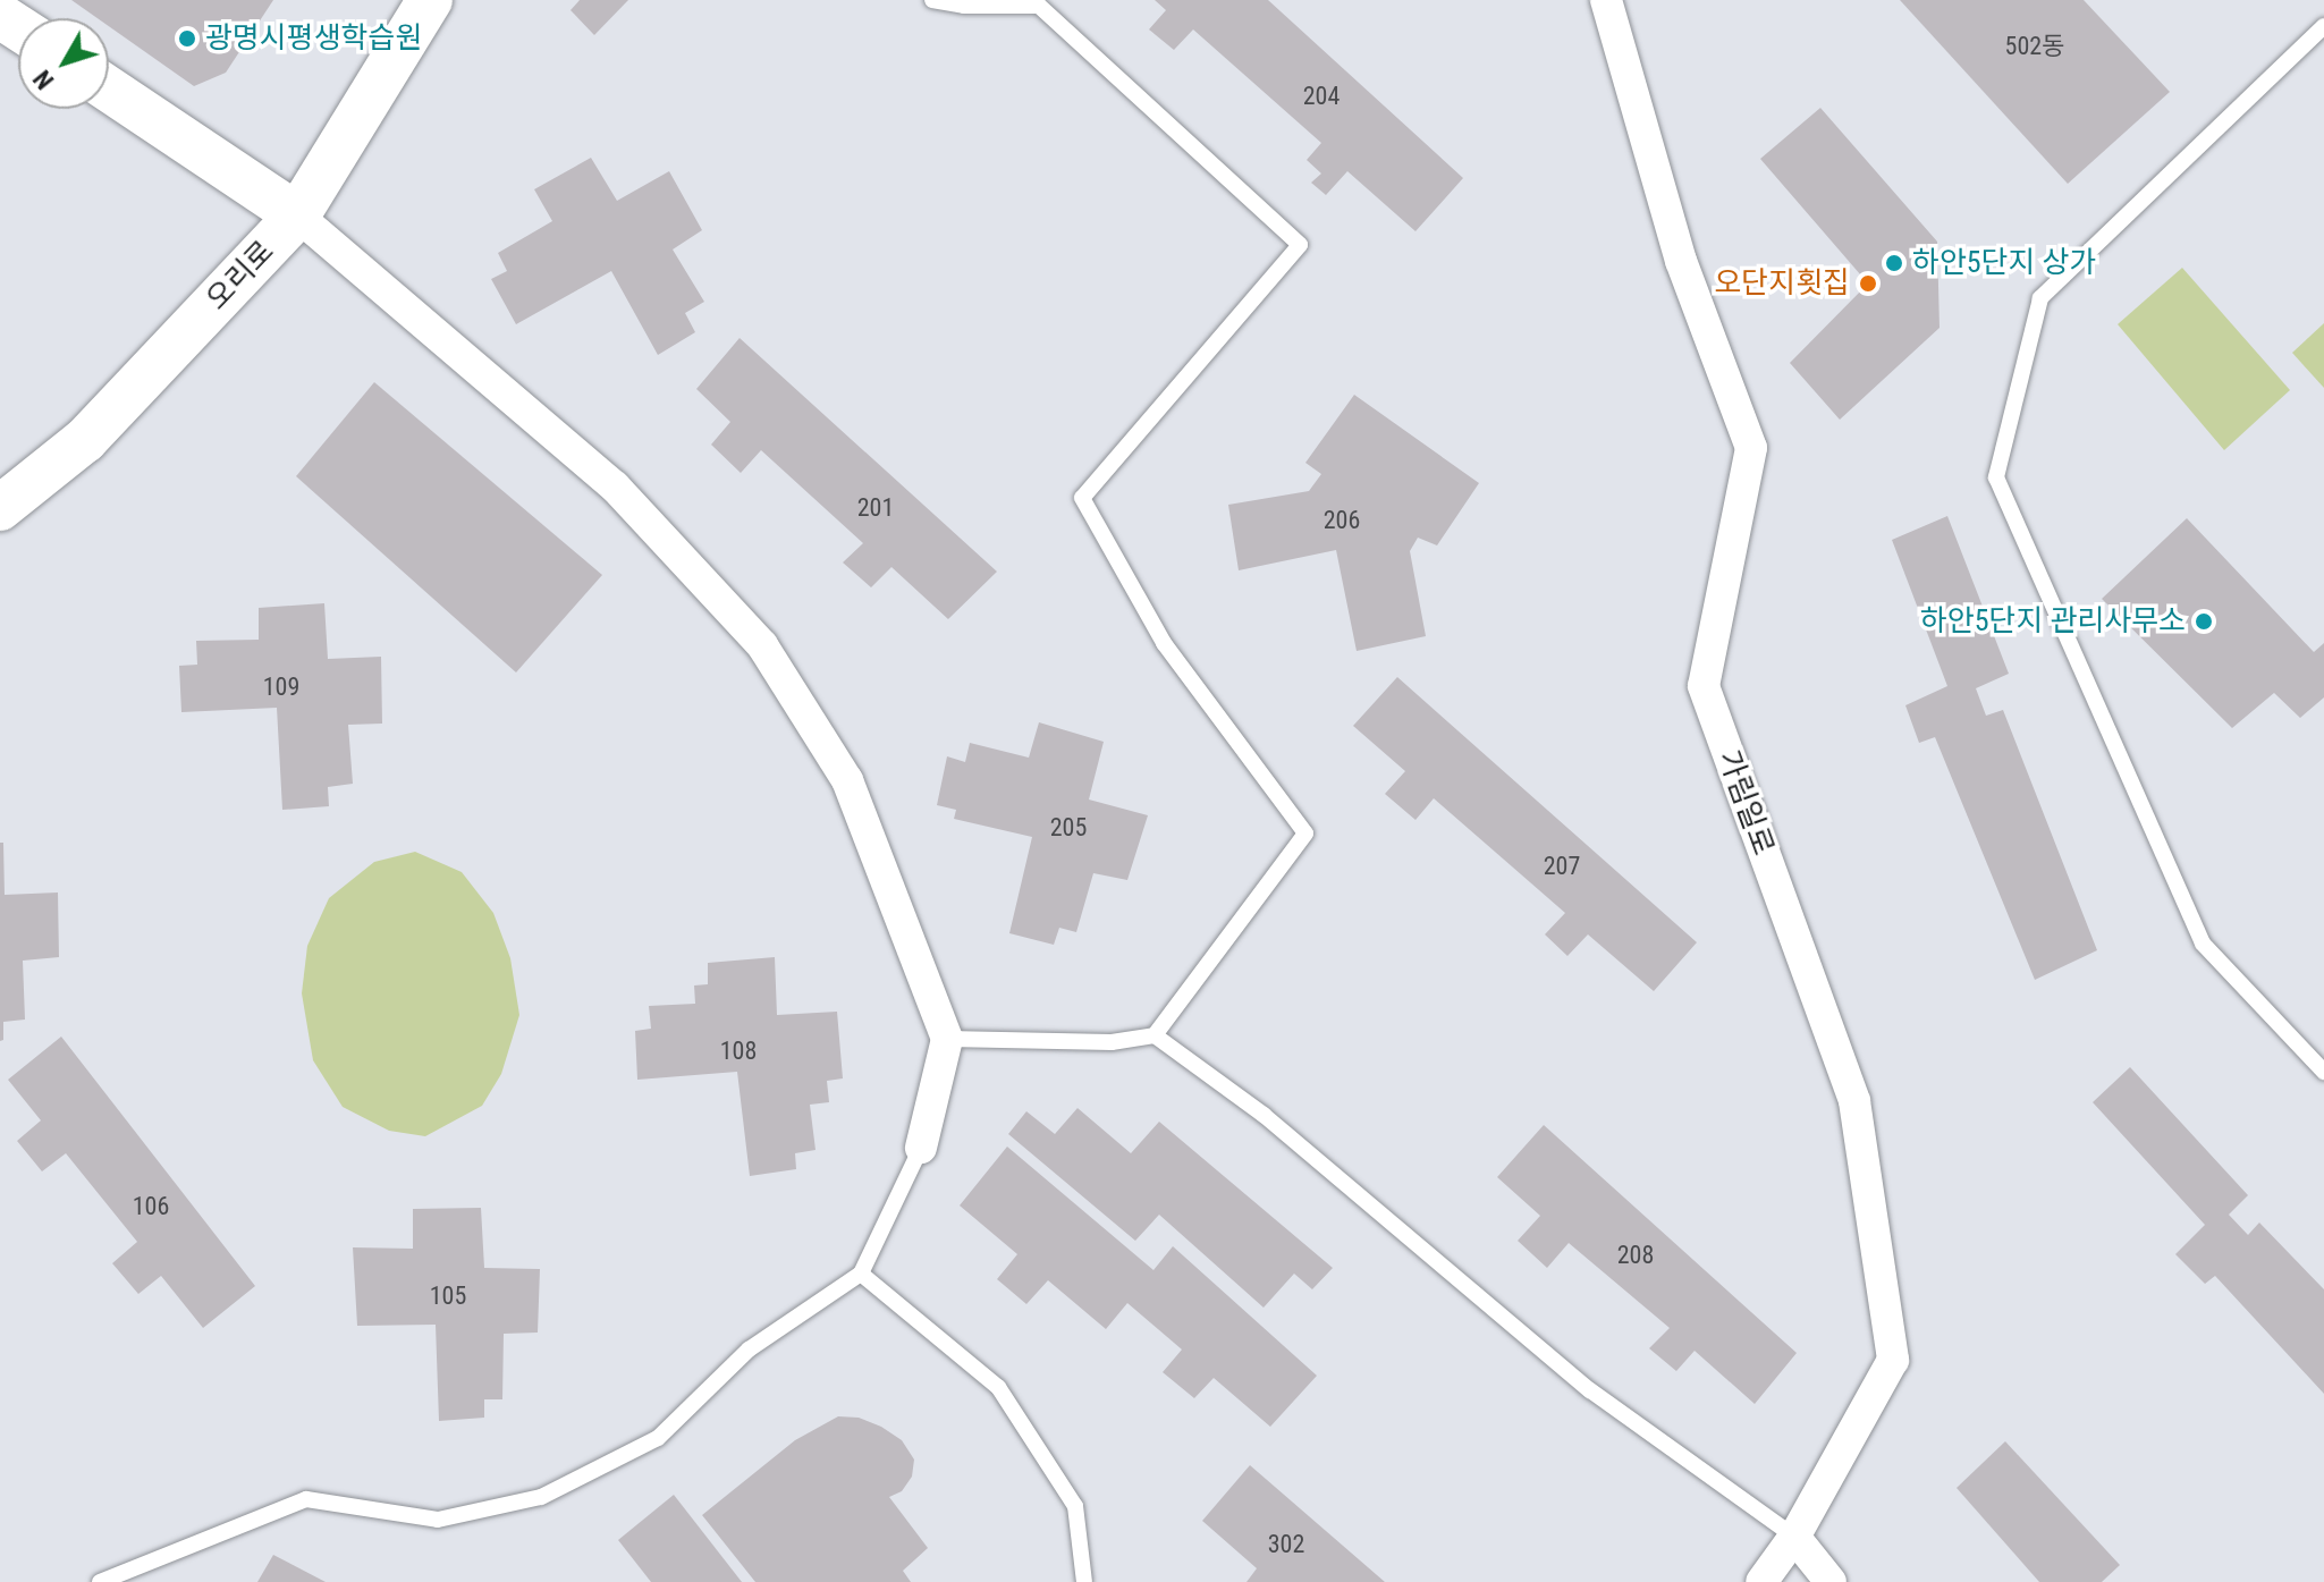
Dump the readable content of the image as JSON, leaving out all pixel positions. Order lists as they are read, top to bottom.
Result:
{
  "streets": {
    "main road": ["오리로"],
    "street": ["가림일로"]
  },
  "places": [
    "광명시평생학습원",
    "하안5단지 상가",
    "오단지횟집",
    "하안5단지 관리사무소"
  ],
  "house_numbers": [
    "502동",
    "204",
    "201",
    "206",
    "109",
    "205",
    "207",
    "108",
    "106",
    "208",
    "105",
    "302"
  ],
  "north": "bottom left"
}
